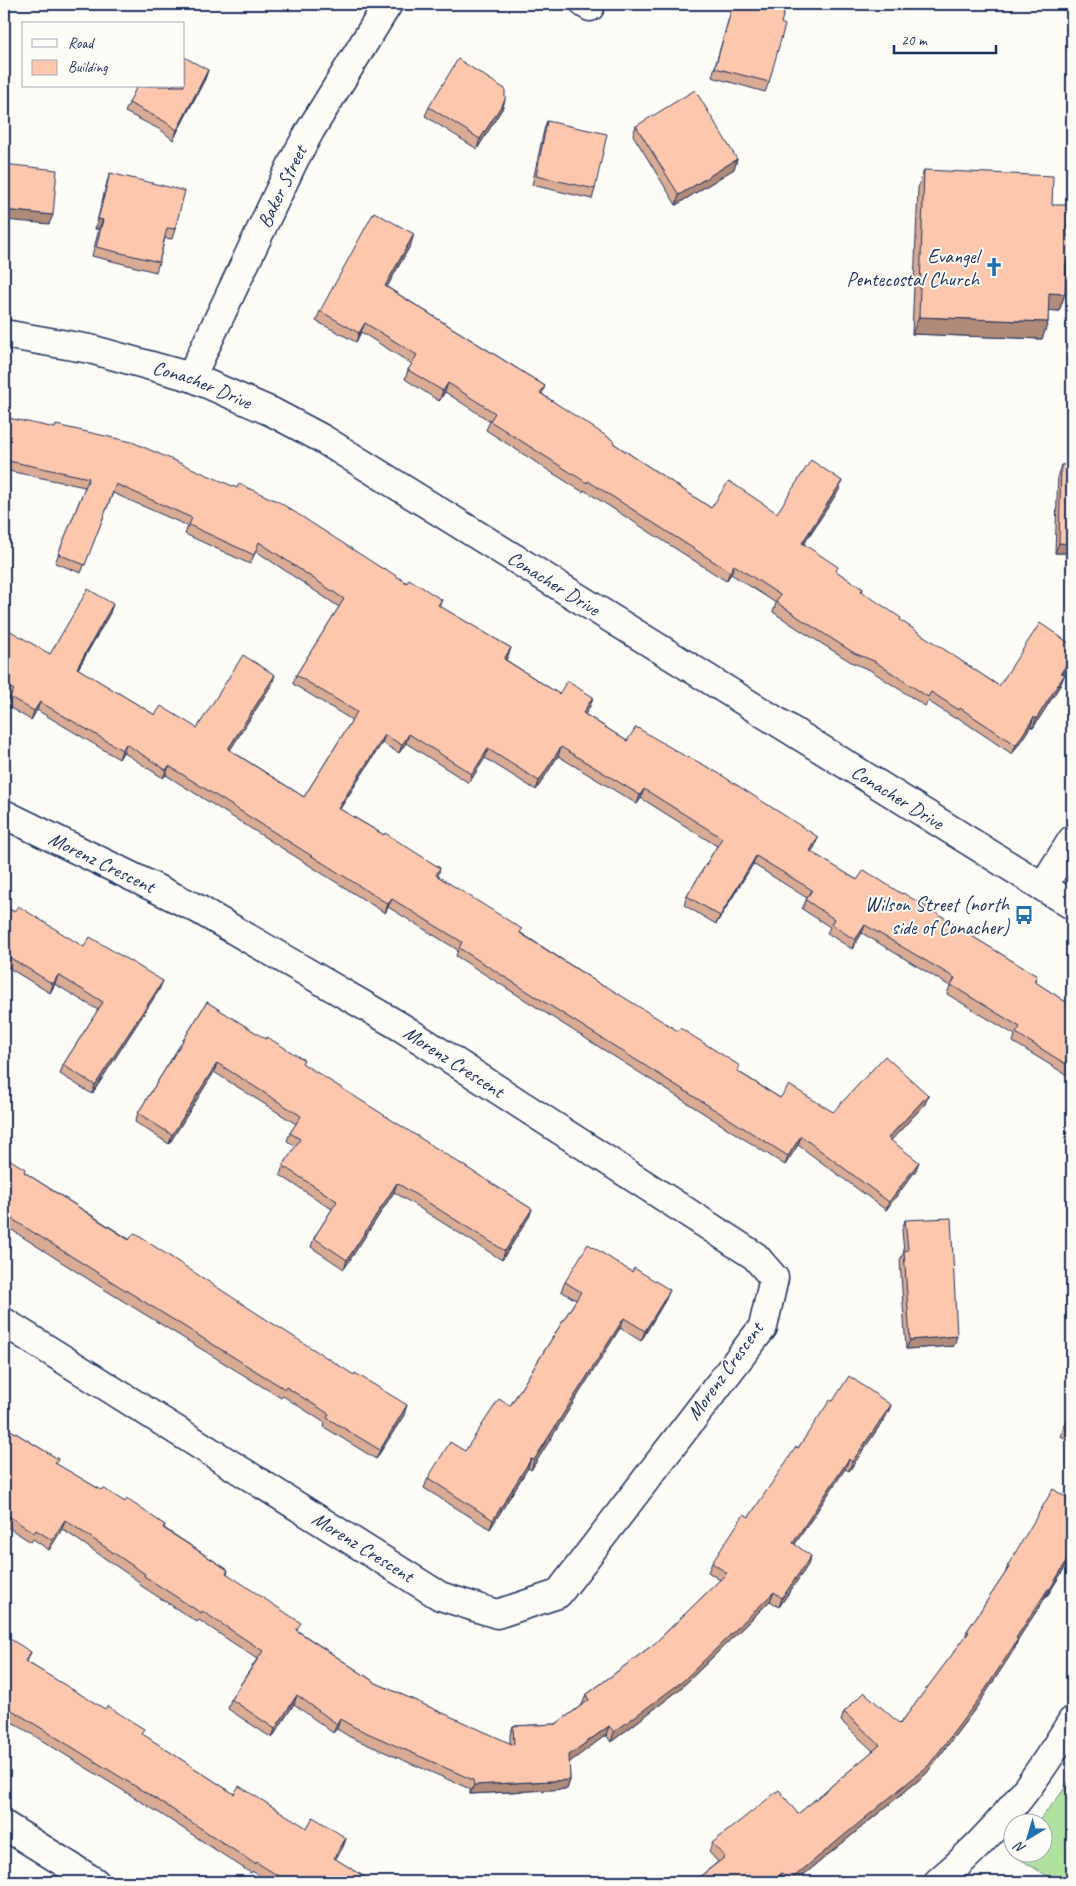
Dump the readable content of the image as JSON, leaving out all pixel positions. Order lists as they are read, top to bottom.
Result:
{
  "streets": {
    "street": ["Baker Street", "Conacher Drive", "Morenz Crescent"]
  },
  "crossings": [
    ["Baker Street", "Conacher Drive"]
  ],
  "places": {
    "church": ["Evangel Pentecostal Church"],
    "bus stop": ["Wilson Street (north side of Conacher)"]
  },
  "legend": ["Road", "Building"],
  "scale_bar": "20 m",
  "north": "bottom left"
}
